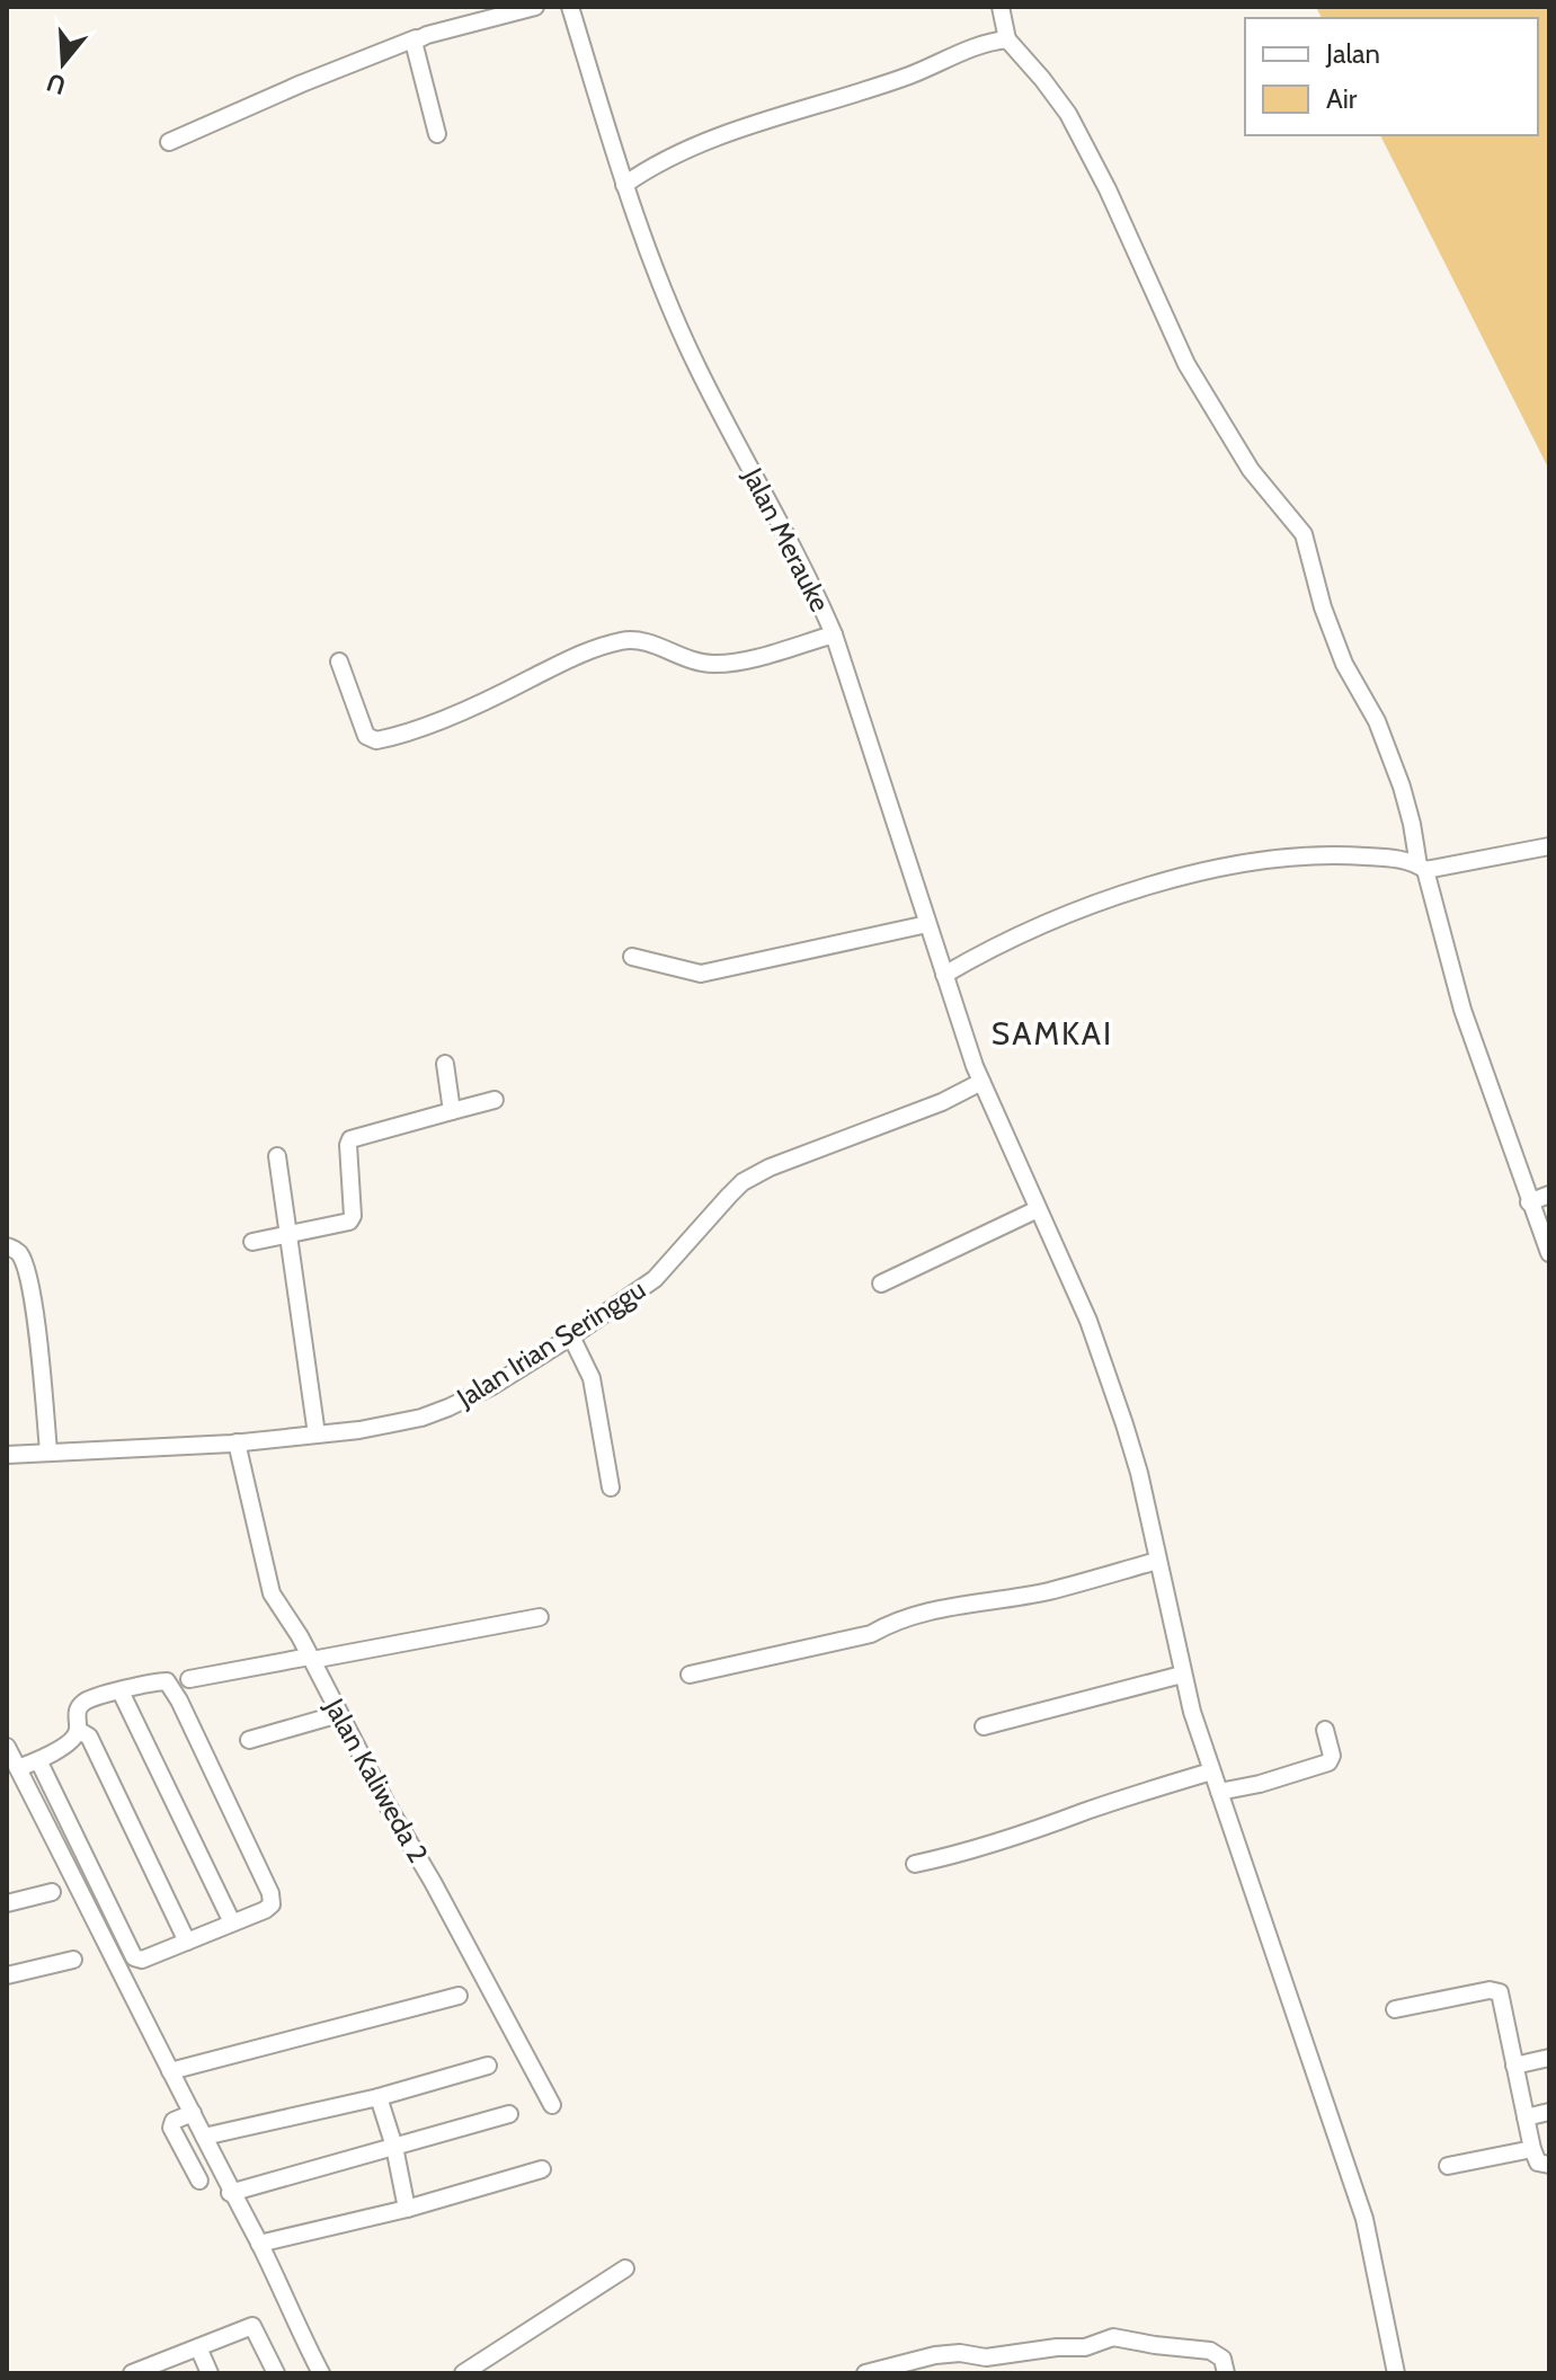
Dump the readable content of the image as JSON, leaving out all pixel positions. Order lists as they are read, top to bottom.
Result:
{
  "streets": {
    "street": ["Jalan Merauke", "Jalan Irian Seringgu", "Jalan Kaliweda 2"]
  },
  "crossings": [
    ["Jalan Merauke", "Jalan Irian Seringgu"],
    ["Jalan Irian Seringgu", "Jalan Kaliweda 2"]
  ],
  "districts": ["SAMKAI"],
  "legend": ["Jalan", "Air"],
  "north": "bottom"
}
